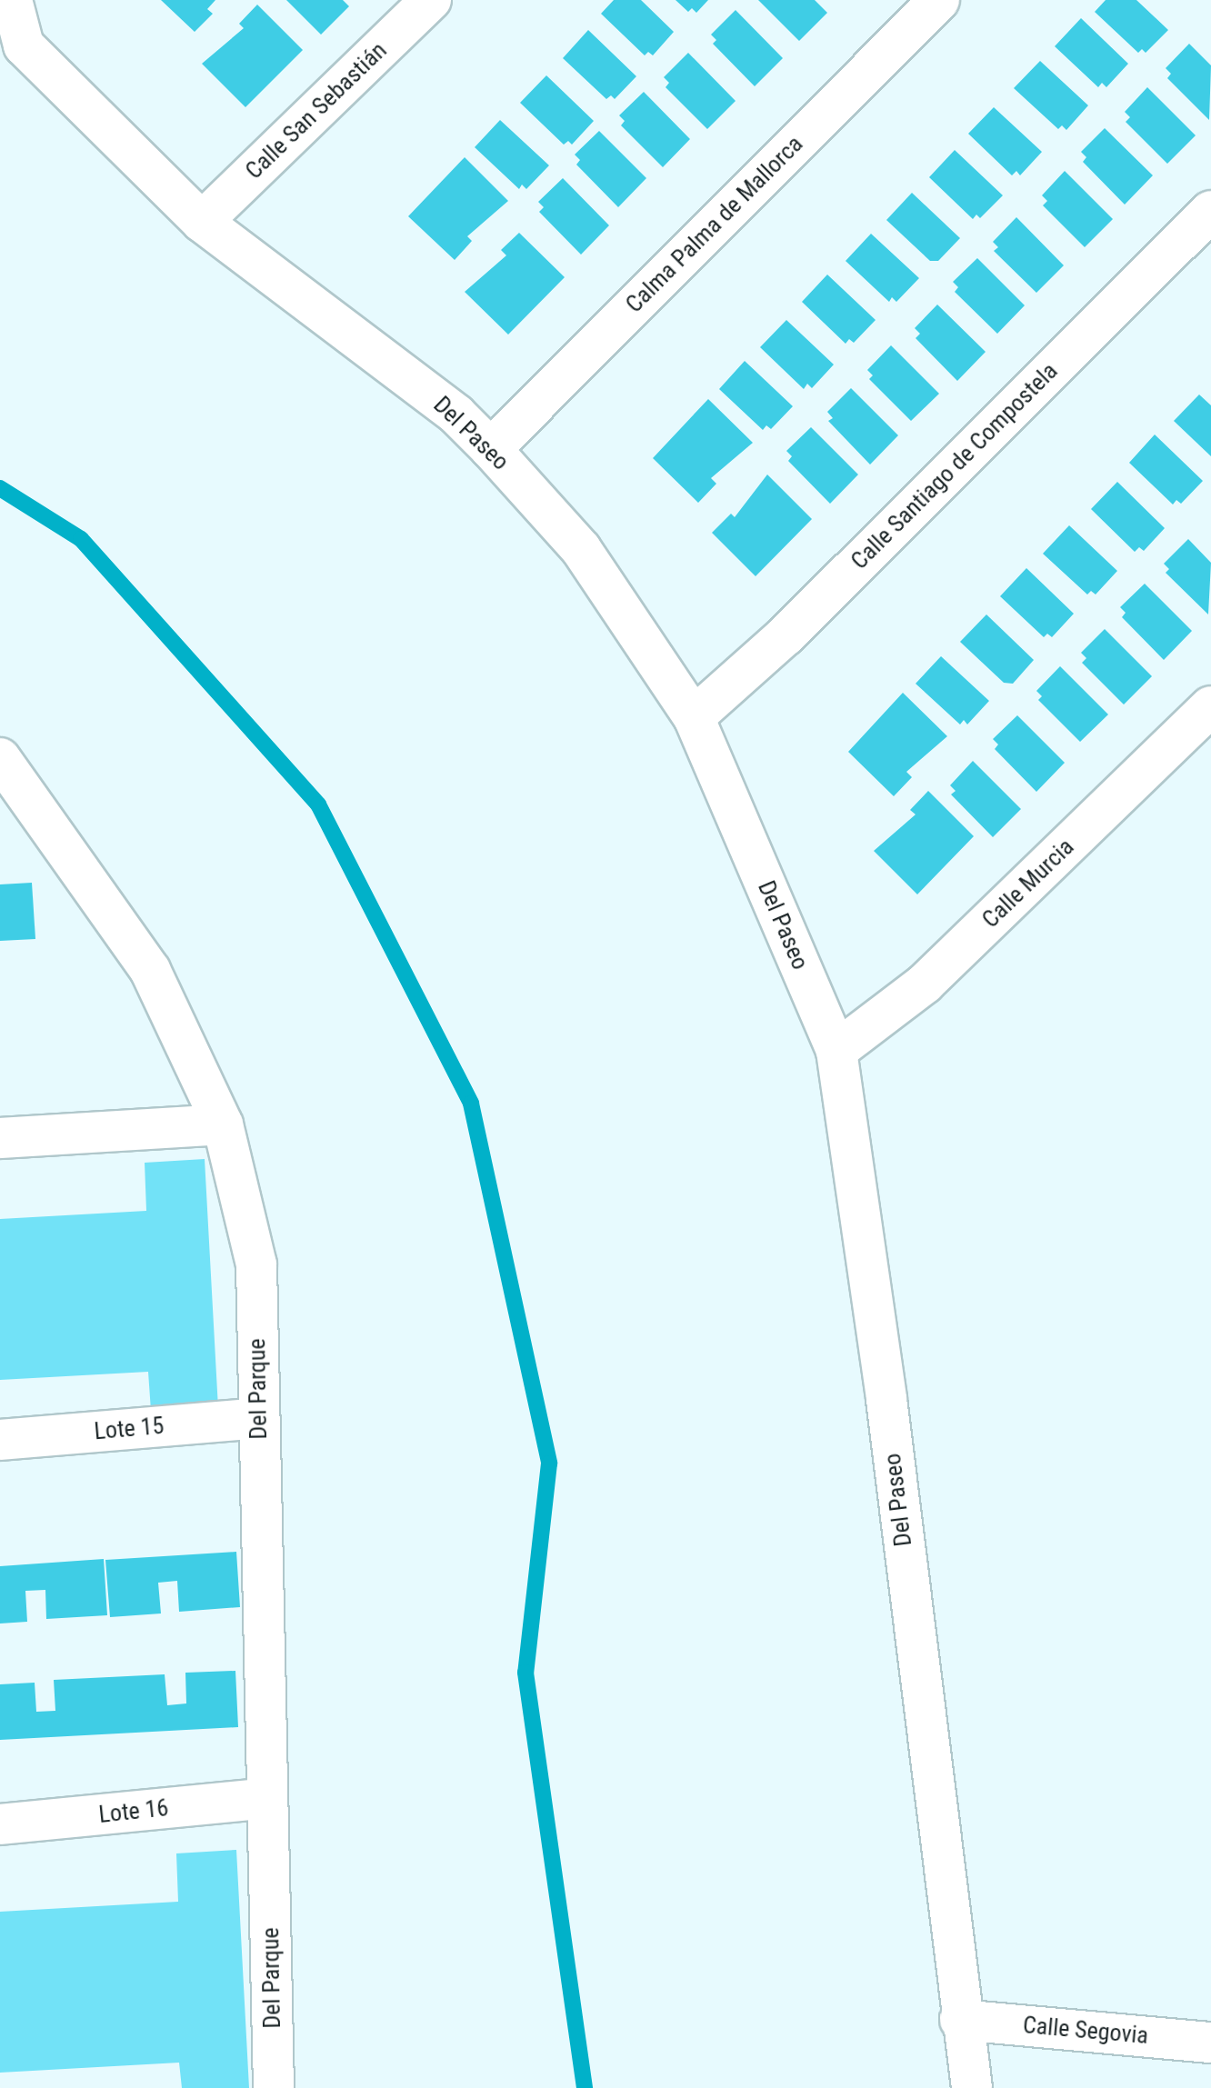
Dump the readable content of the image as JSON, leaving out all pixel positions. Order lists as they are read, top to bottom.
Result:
{
  "streets": {
    "street": [
      "Calle San Sebastián",
      "Calma Palma de Mallorca",
      "Del Paseo",
      "Calle Santiago de Compostela",
      "Calle Murcia",
      "Del Parque",
      "Lote 15",
      "Lote 16",
      "Calle Segovia"
    ]
  },
  "crossings": [
    ["Calle San Sebastián", "Del Paseo"],
    ["Calma Palma de Mallorca", "Del Paseo"],
    ["Del Paseo", "Calle Santiago de Compostela"],
    ["Del Paseo", "Calle Murcia"],
    ["Del Paseo", "Calle Segovia"],
    ["Del Parque", "Lote 15"],
    ["Del Parque", "Lote 16"]
  ]
}
